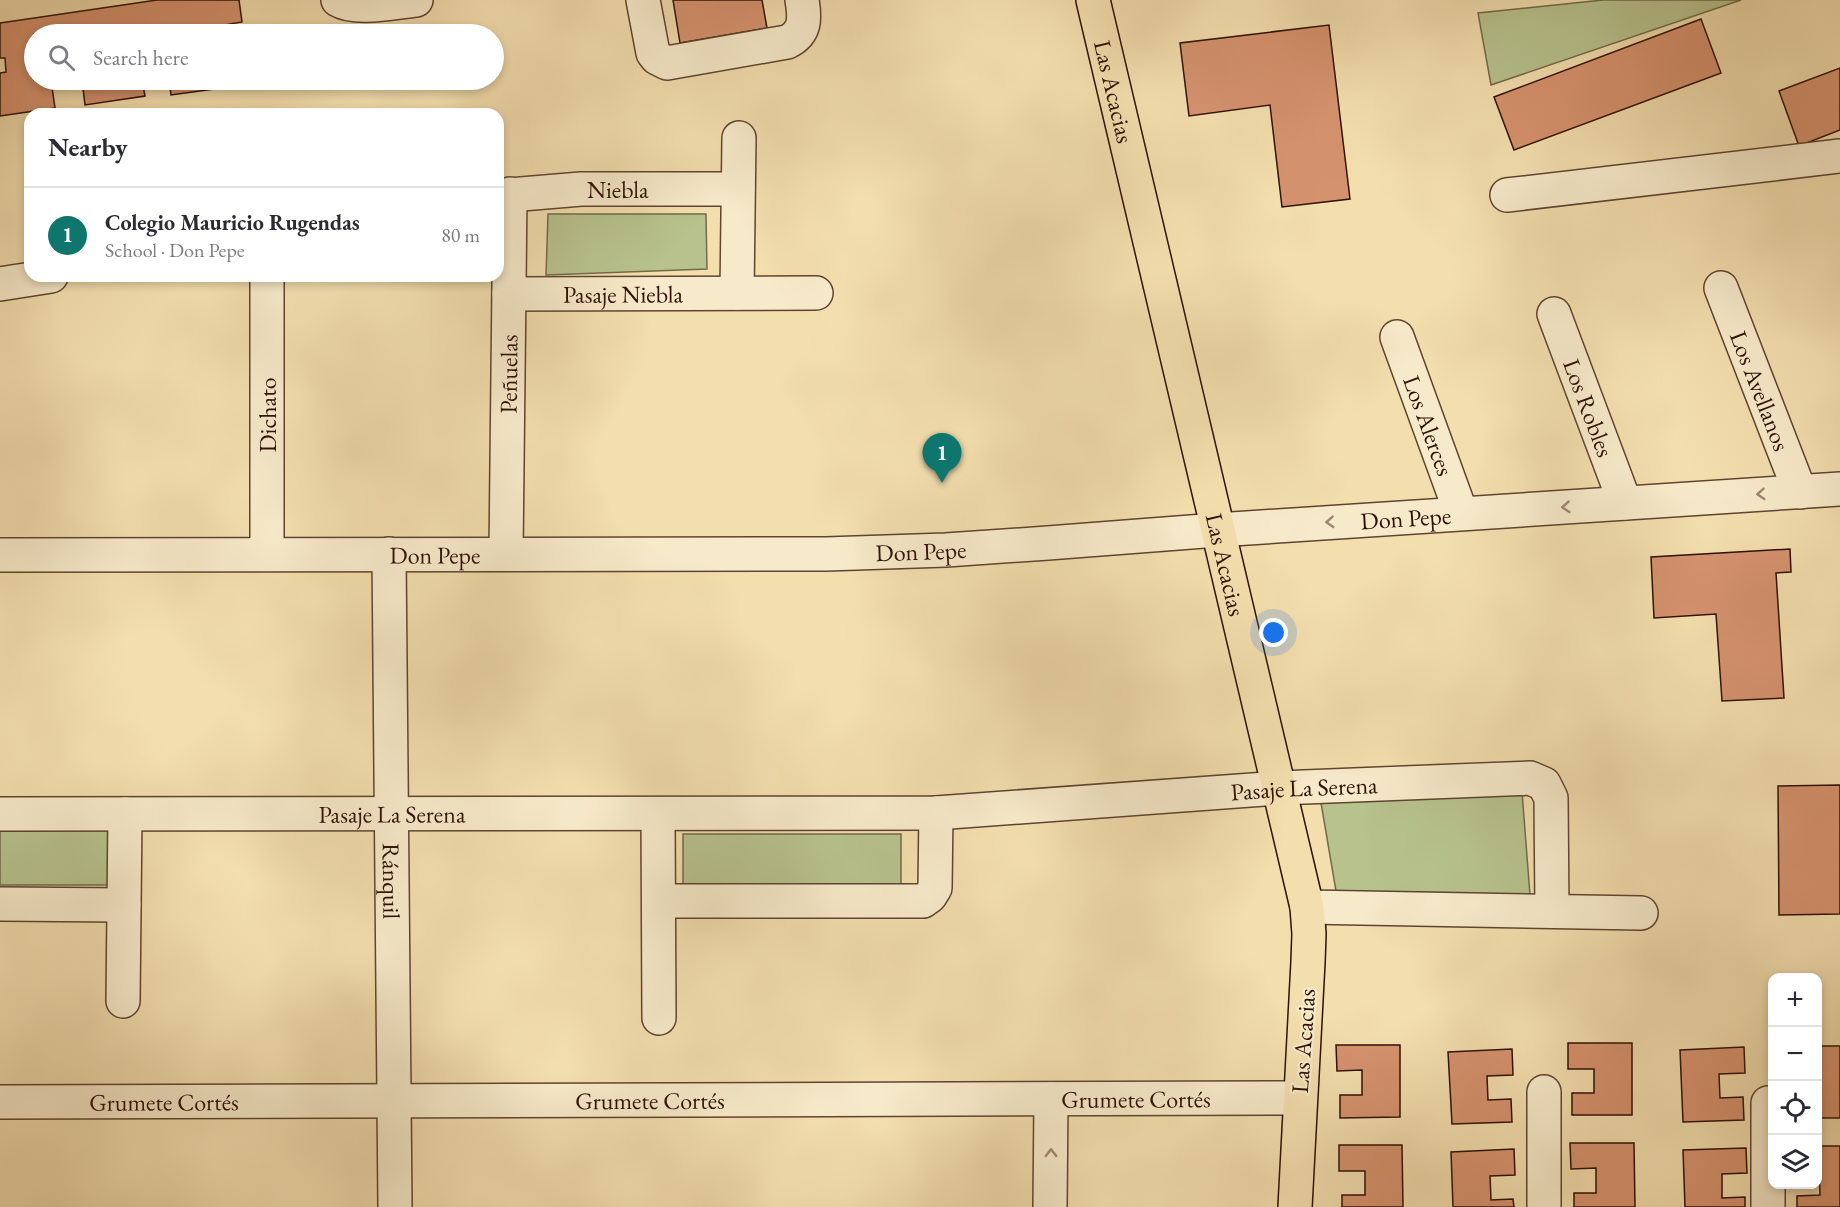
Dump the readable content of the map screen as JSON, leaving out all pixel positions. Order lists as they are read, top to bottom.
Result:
{
  "streets": {
    "main road": ["Las Acacias"],
    "street": [
      "Niebla",
      "Pasaje Niebla",
      "Peñuelas",
      "Los Avellanos",
      "Los Robles",
      "Dichato",
      "Los Alerces",
      "Don Pepe",
      "Pasaje La Serena",
      "Ránquil",
      "Grumete Cortés"
    ]
  },
  "crossings": [
    ["Las Acacias", "Don Pepe"],
    ["Las Acacias", "Pasaje La Serena"],
    ["Las Acacias", "Grumete Cortés"],
    ["Niebla", "Peñuelas"],
    ["Pasaje Niebla", "Peñuelas"],
    ["Peñuelas", "Don Pepe"],
    ["Los Avellanos", "Don Pepe"],
    ["Los Robles", "Don Pepe"],
    ["Dichato", "Don Pepe"],
    ["Los Alerces", "Don Pepe"],
    ["Don Pepe", "Ránquil"],
    ["Pasaje La Serena", "Ránquil"],
    ["Ránquil", "Grumete Cortés"]
  ],
  "page": {
    "search": "Search here",
    "heading": "Nearby",
    "list": [
      {
        "mark": "1",
        "name": "Colegio Mauricio Rugendas",
        "note": "School · Don Pepe",
        "value": "80 m"
      }
    ],
    "pins": "1",
    "map_buttons": ["+", "−"]
  }
}
